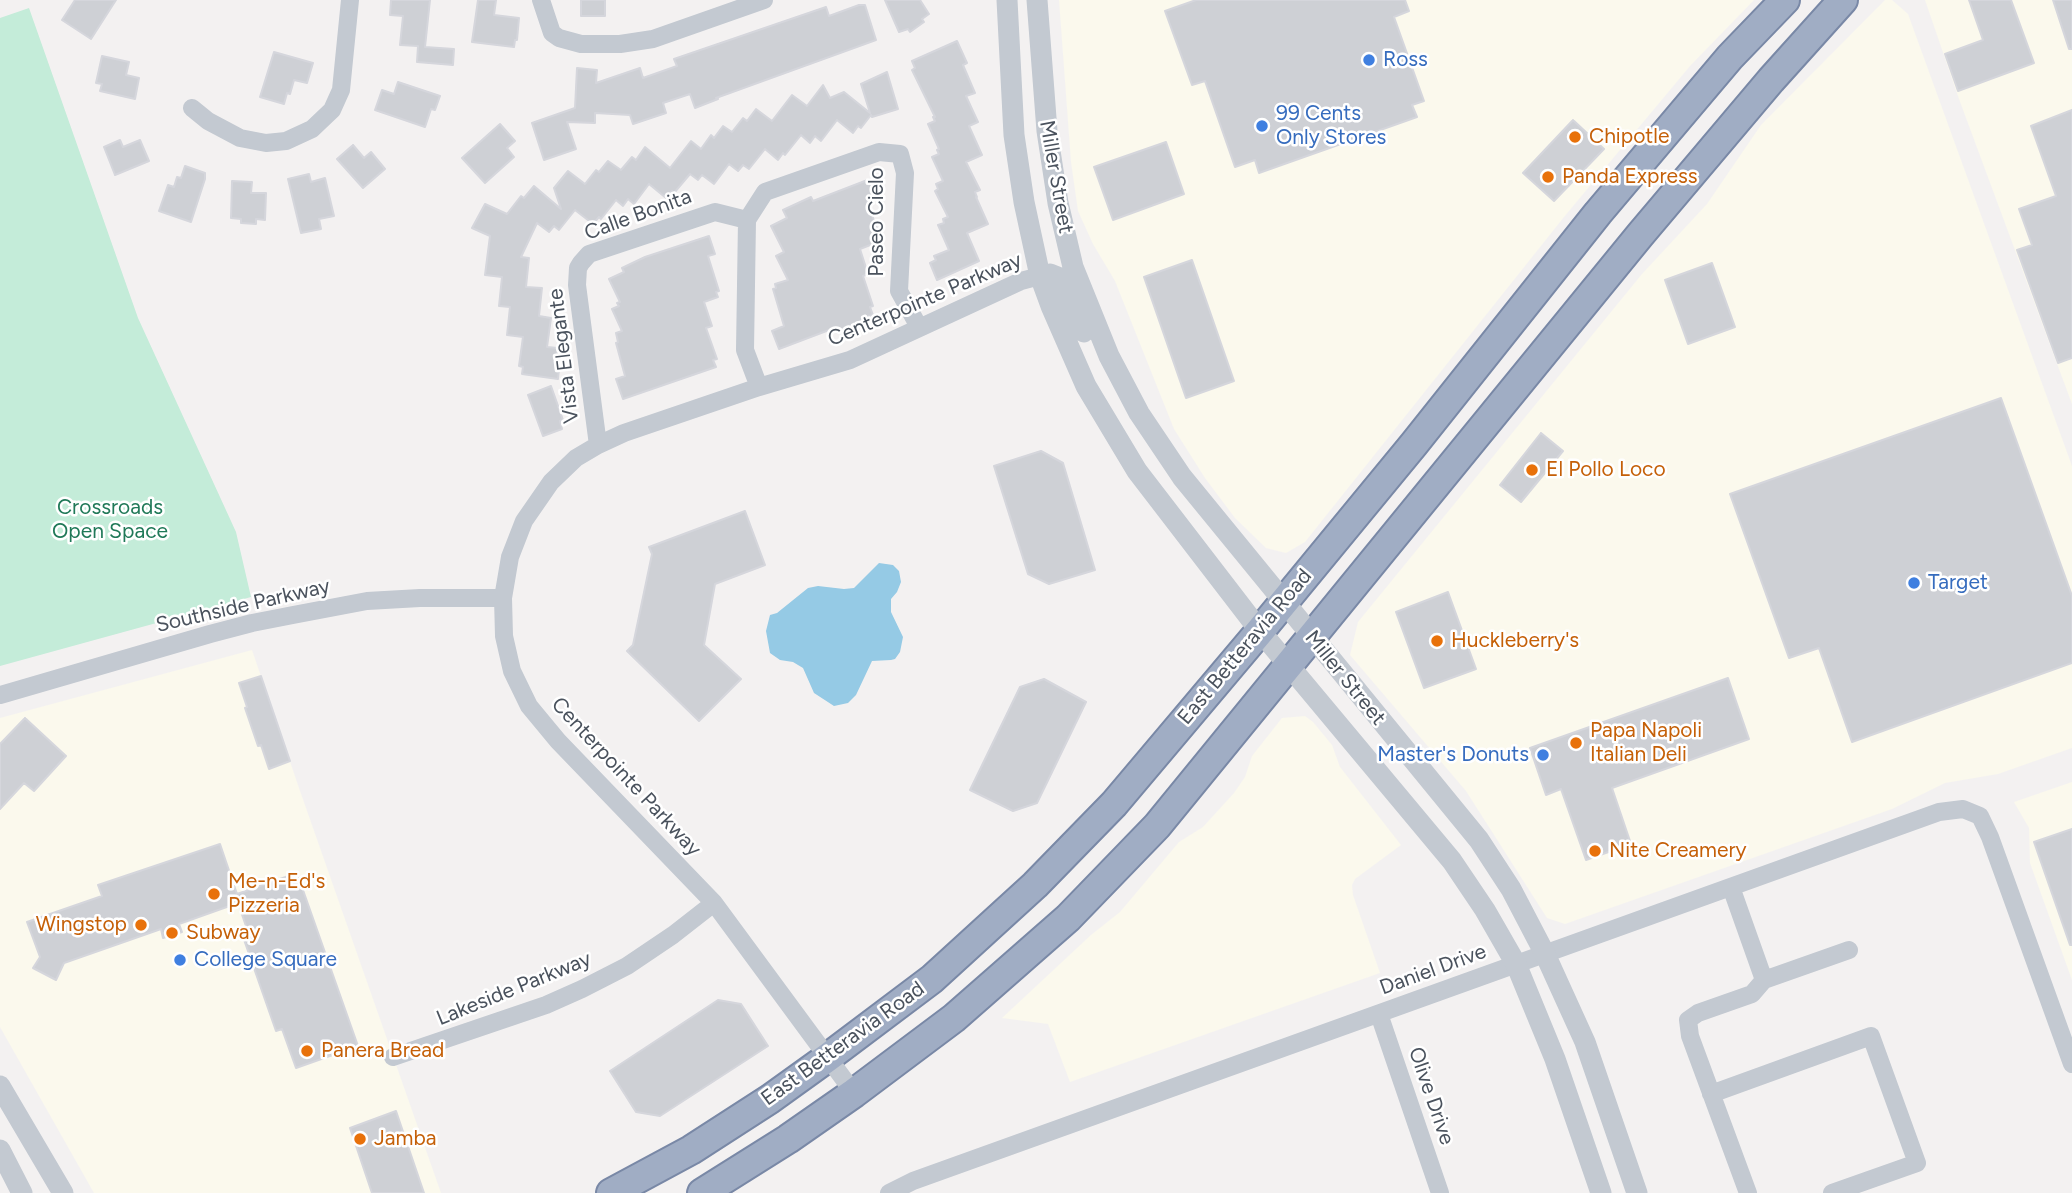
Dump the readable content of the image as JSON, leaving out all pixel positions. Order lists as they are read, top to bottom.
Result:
{
  "streets": {
    "highway": ["East Betteravia Road"],
    "street": [
      "Miller Street",
      "Calle Bonita",
      "Paseo Cielo",
      "Centerpointe Parkway",
      "Vista Elegante",
      "Southside Parkway",
      "Daniel Drive",
      "Lakeside Parkway",
      "Olive Drive"
    ]
  },
  "crossings": [
    ["Miller Street", "Centerpointe Parkway"],
    ["Miller Street", "East Betteravia Road"],
    ["Miller Street", "Daniel Drive"],
    ["Calle Bonita", "Paseo Cielo"],
    ["Calle Bonita", "Vista Elegante"],
    ["Paseo Cielo", "Centerpointe Parkway"],
    ["Centerpointe Parkway", "Vista Elegante"],
    ["Centerpointe Parkway", "Southside Parkway"],
    ["Centerpointe Parkway", "East Betteravia Road"],
    ["Centerpointe Parkway", "Lakeside Parkway"],
    ["Daniel Drive", "Olive Drive"]
  ],
  "parks": ["Crossroads Open Space"],
  "places": [
    "Ross",
    "99 Cents Only Stores",
    "Chipotle",
    "Panda Express",
    "El Pollo Loco",
    "Target",
    "Huckleberry's",
    "Papa Napoli Italian Deli",
    "Master's Donuts",
    "Nite Creamery",
    "Me-n-Ed's Pizzeria",
    "Wingstop",
    "Subway",
    "College Square",
    "Panera Bread",
    "Jamba"
  ]
}
